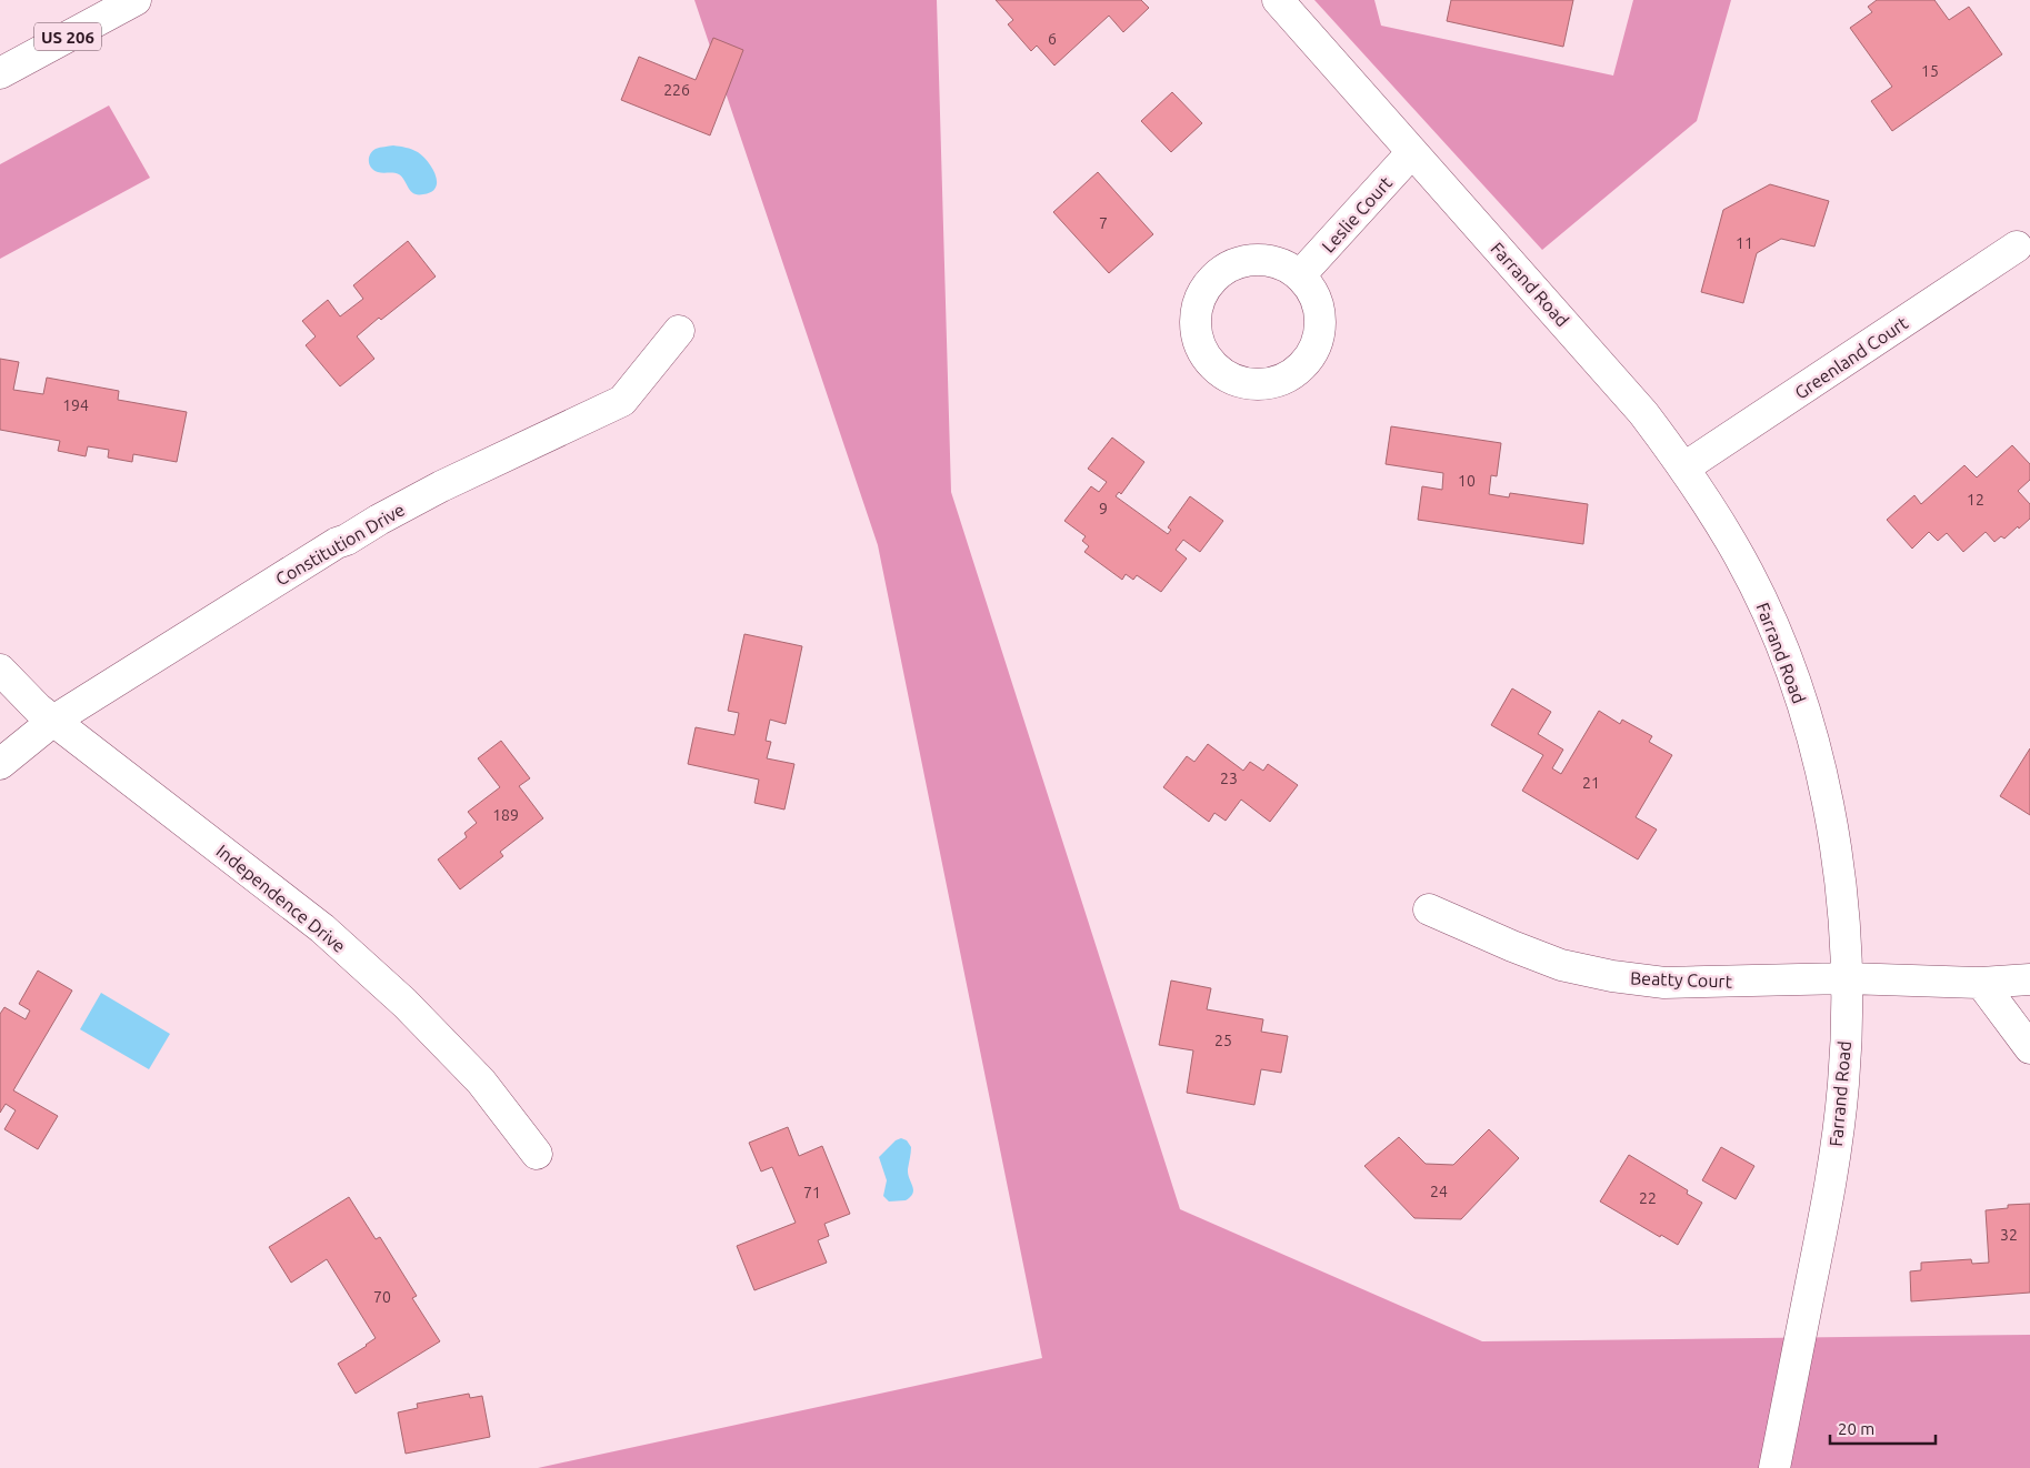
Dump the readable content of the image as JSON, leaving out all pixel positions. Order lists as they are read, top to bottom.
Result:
{
  "streets": {
    "main road": [
      "US 206",
      "Leslie Court",
      "Farrand Road",
      "Greenland Court",
      "Constitution Drive",
      "Independence Drive",
      "Beatty Court"
    ]
  },
  "crossings": [
    ["Leslie Court", "Farrand Road"],
    ["Farrand Road", "Greenland Court"],
    ["Farrand Road", "Beatty Court"],
    ["Constitution Drive", "Independence Drive"]
  ],
  "house_numbers": [
    "6",
    "15",
    "226",
    "7",
    "11",
    "194",
    "10",
    "12",
    "9",
    "23",
    "21",
    "189",
    "25",
    "24",
    "71",
    "22",
    "32",
    "70"
  ],
  "scale_bar": "20 m"
}
